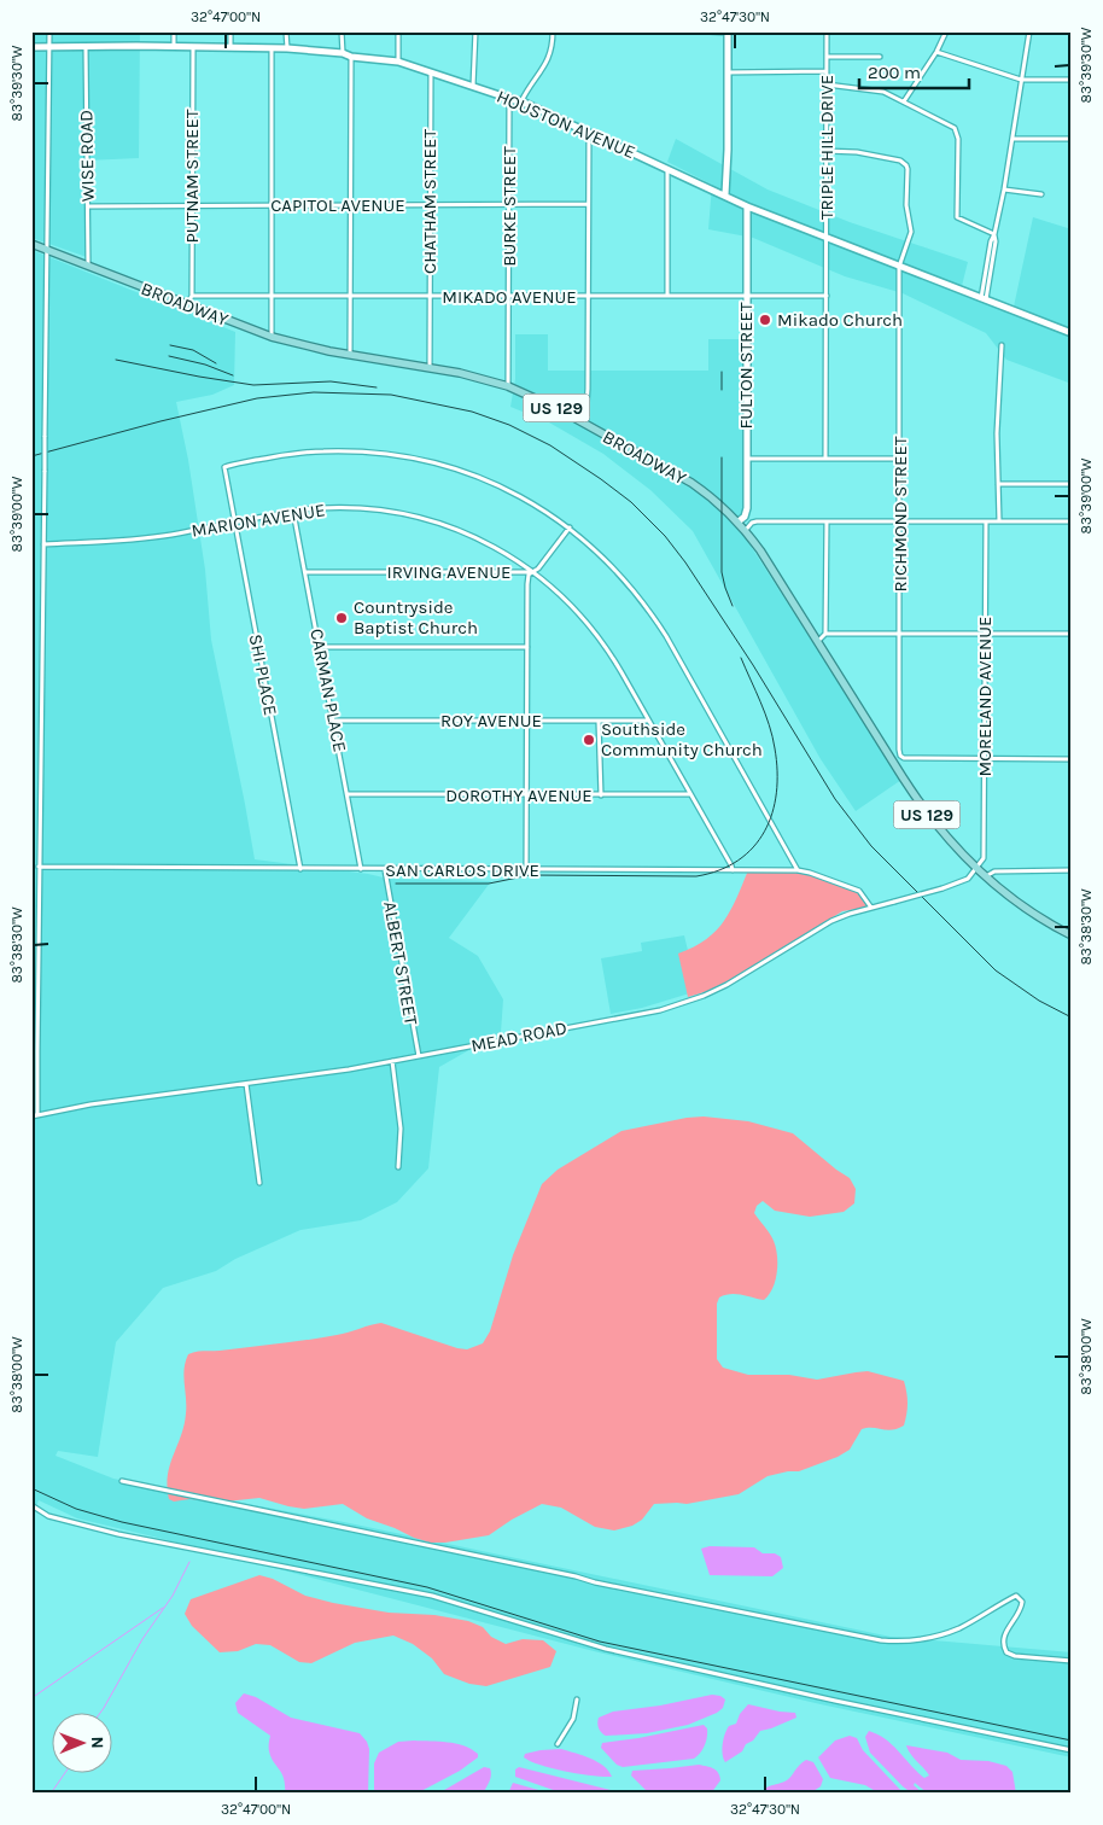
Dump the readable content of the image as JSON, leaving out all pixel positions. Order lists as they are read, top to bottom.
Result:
{
  "streets": {
    "main road": ["BROADWAY", "US 129"],
    "street": [
      "HOUSTON AVENUE",
      "TRIPLE HILL DRIVE",
      "WISE ROAD",
      "PUTNAM STREET",
      "CHATHAM STREET",
      "CAPITOL AVENUE",
      "BURKE STREET",
      "MIKADO AVENUE",
      "FULTON STREET",
      "RICHMOND STREET",
      "MARION AVENUE",
      "IRVING AVENUE",
      "SHI PLACE",
      "CARMAN PLACE",
      "MORELAND AVENUE",
      "ROY AVENUE",
      "DOROTHY AVENUE",
      "SAN CARLOS DRIVE",
      "ALBERT STREET",
      "MEAD ROAD"
    ]
  },
  "crossings": [
    ["HOUSTON AVENUE", "TRIPLE HILL DRIVE"],
    ["HOUSTON AVENUE", "WISE ROAD"],
    ["HOUSTON AVENUE", "PUTNAM STREET"],
    ["HOUSTON AVENUE", "CHATHAM STREET"],
    ["HOUSTON AVENUE", "BURKE STREET"],
    ["HOUSTON AVENUE", "FULTON STREET"],
    ["HOUSTON AVENUE", "RICHMOND STREET"],
    ["TRIPLE HILL DRIVE", "MIKADO AVENUE"],
    ["TRIPLE HILL DRIVE", "RICHMOND STREET"],
    ["WISE ROAD", "CAPITOL AVENUE"],
    ["WISE ROAD", "BROADWAY"],
    ["PUTNAM STREET", "CAPITOL AVENUE"],
    ["PUTNAM STREET", "MIKADO AVENUE"],
    ["PUTNAM STREET", "BROADWAY"],
    ["CHATHAM STREET", "CAPITOL AVENUE"],
    ["CHATHAM STREET", "MIKADO AVENUE"],
    ["CHATHAM STREET", "BROADWAY"],
    ["CAPITOL AVENUE", "BURKE STREET"],
    ["BURKE STREET", "MIKADO AVENUE"],
    ["BURKE STREET", "BROADWAY"],
    ["MIKADO AVENUE", "FULTON STREET"],
    ["BROADWAY", "FULTON STREET"],
    ["BROADWAY", "MORELAND AVENUE"],
    ["BROADWAY", "MEAD ROAD"],
    ["MARION AVENUE", "IRVING AVENUE"],
    ["MARION AVENUE", "SHI PLACE"],
    ["MARION AVENUE", "CARMAN PLACE"],
    ["MARION AVENUE", "ROY AVENUE"],
    ["MARION AVENUE", "DOROTHY AVENUE"],
    ["MARION AVENUE", "SAN CARLOS DRIVE"],
    ["IRVING AVENUE", "SHI PLACE"],
    ["IRVING AVENUE", "CARMAN PLACE"],
    ["SHI PLACE", "SAN CARLOS DRIVE"],
    ["CARMAN PLACE", "ROY AVENUE"],
    ["CARMAN PLACE", "DOROTHY AVENUE"],
    ["CARMAN PLACE", "SAN CARLOS DRIVE"],
    ["MORELAND AVENUE", "MEAD ROAD"],
    ["SAN CARLOS DRIVE", "ALBERT STREET"],
    ["SAN CARLOS DRIVE", "MEAD ROAD"],
    ["ALBERT STREET", "MEAD ROAD"]
  ],
  "places": ["Mikado Church", "Countryside Baptist Church", "Southside Community Church"],
  "scale_bar": "200 m",
  "north": "right",
  "coordinates": [
    "32°47'00\"N",
    "32°47'30\"N",
    "83°39'30\"W",
    "83°39'00\"W",
    "83°38'30\"W",
    "83°38'00\"W"
  ]
}
